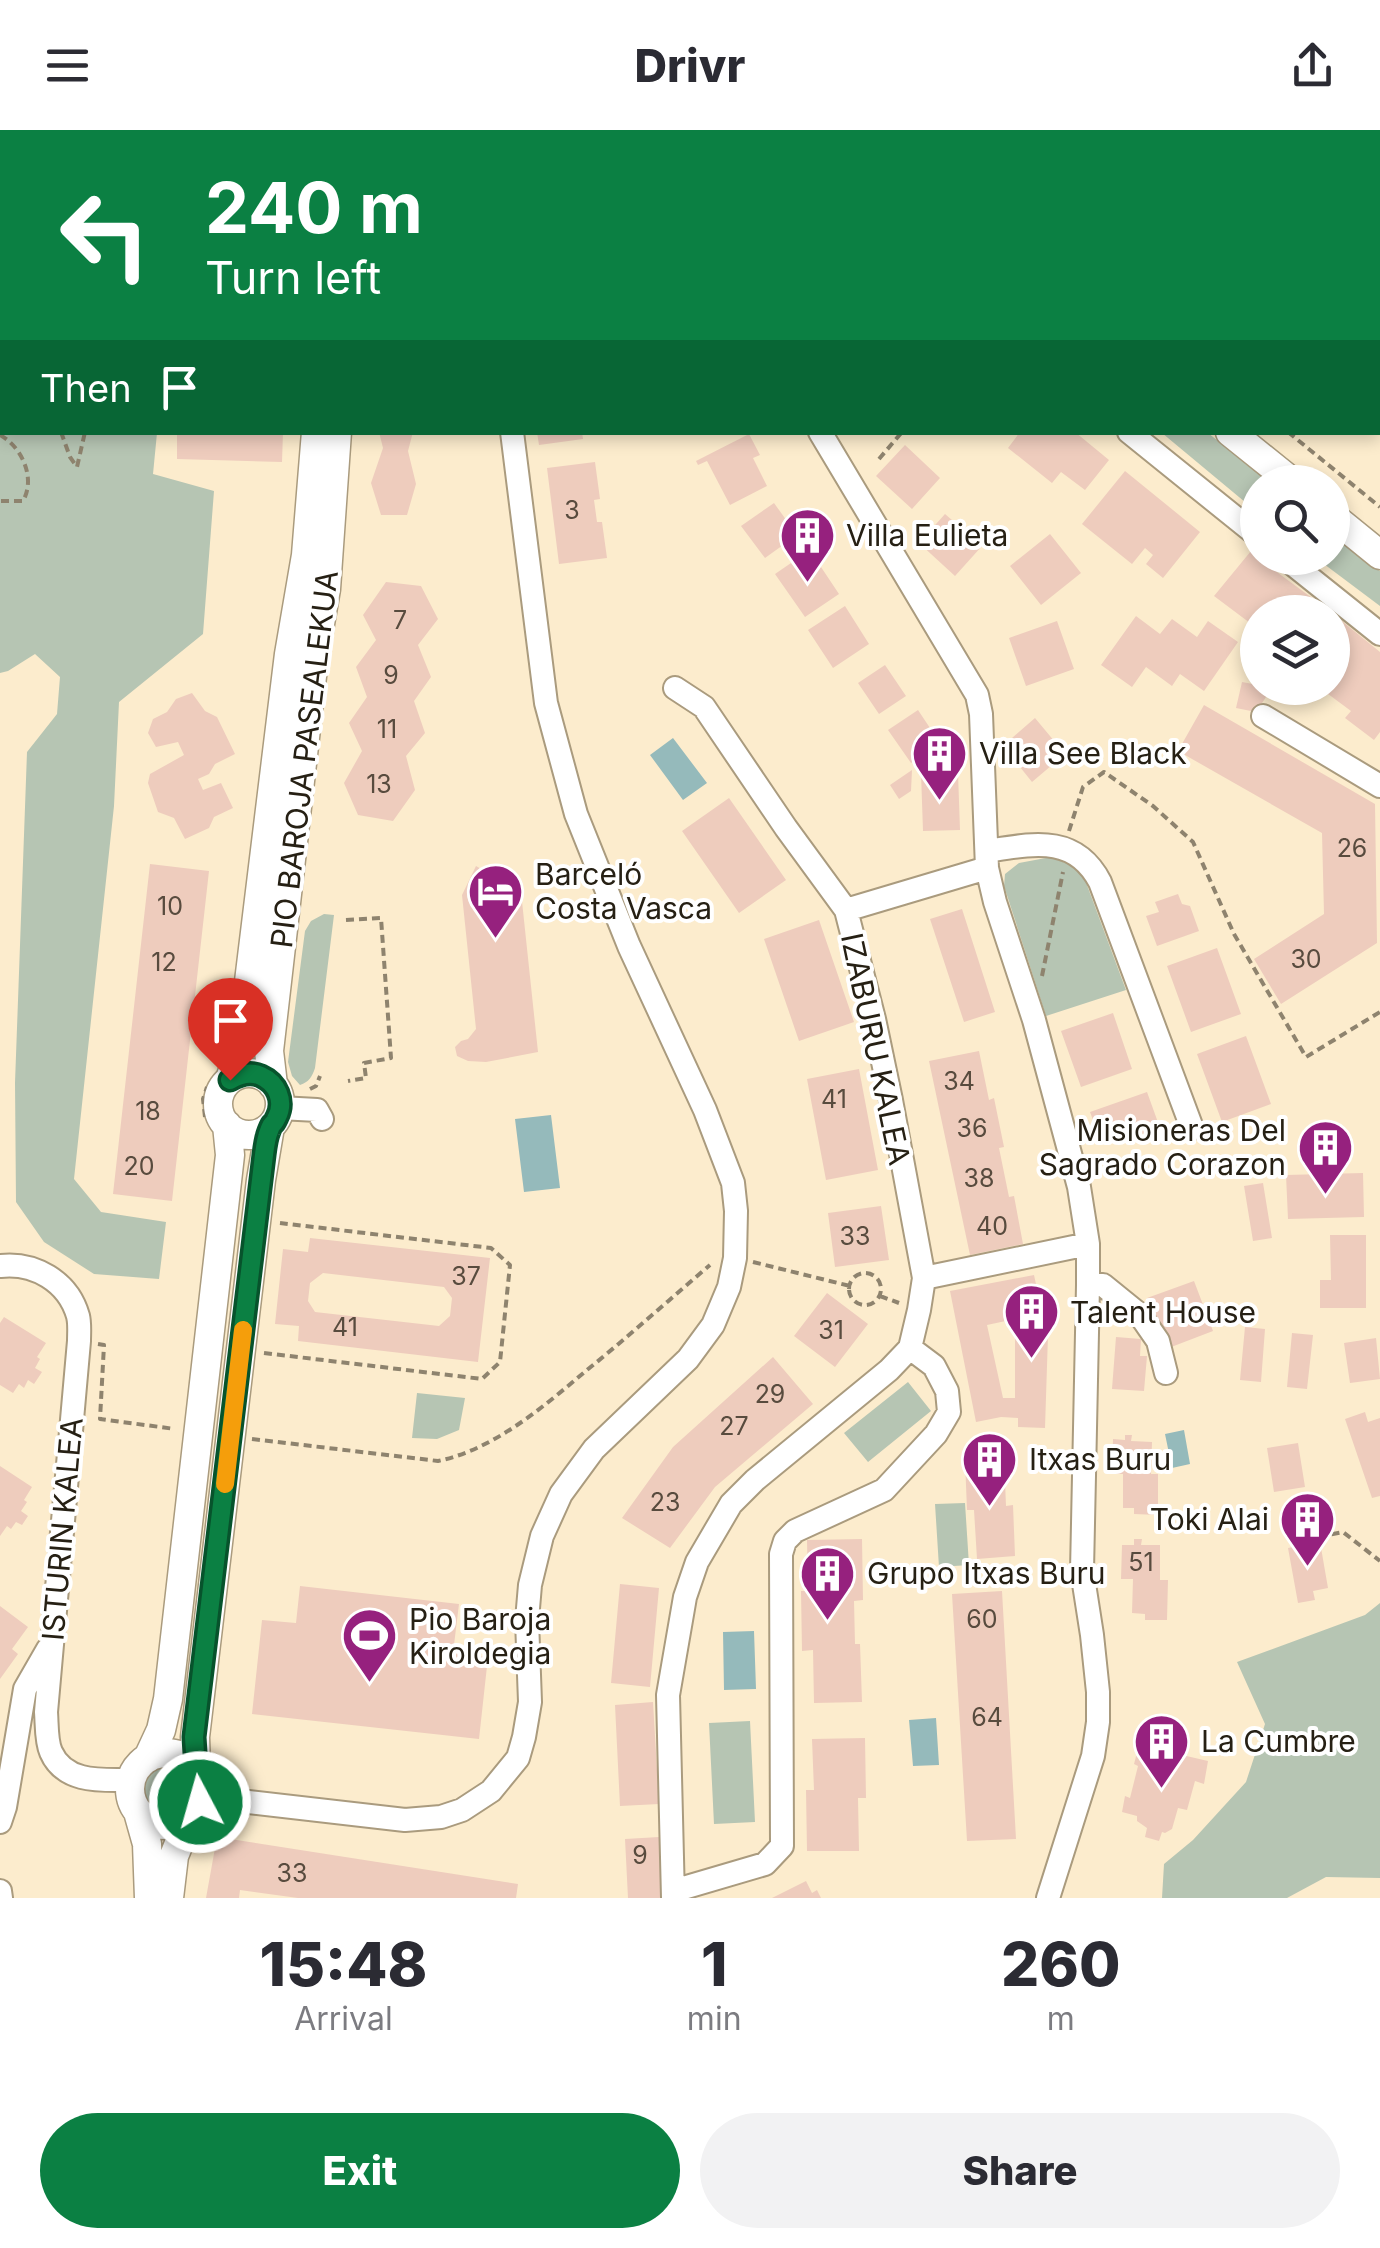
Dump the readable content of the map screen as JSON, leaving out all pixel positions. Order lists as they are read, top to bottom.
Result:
{
  "streets": {
    "main road": ["PIO BAROJA PASEALEKUA"],
    "street": ["IZABURU KALEA", "ISTURIN KALEA"]
  },
  "crossings": [
    ["PIO BAROJA PASEALEKUA", "ISTURIN KALEA"]
  ],
  "places": {
    "building": [
      "Villa Eulieta",
      "Villa See Black",
      "Misioneras Del Sagrado Corazon",
      "Talent House",
      "Itxas Buru",
      "Toki Alai",
      "Grupo Itxas Buru",
      "La Cumbre"
    ],
    "hotel": ["Barceló Costa Vasca"],
    "sports": ["Pio Baroja Kiroldegia"]
  },
  "house_numbers": [
    "3",
    "7",
    "9",
    "11",
    "13",
    "26",
    "10",
    "30",
    "12",
    "34",
    "41",
    "18",
    "36",
    "20",
    "38",
    "40",
    "33",
    "37",
    "41",
    "31",
    "29",
    "27",
    "23",
    "51",
    "60",
    "64",
    "9",
    "33"
  ],
  "page": {
    "header": "Drivr",
    "turn": ["240 m", "Turn left"],
    "then": "Then",
    "eta": [
      "15:48",
      "Arrival",
      "1",
      "min",
      "260",
      "m"
    ],
    "buttons": ["Exit", "Share"]
  }
}
